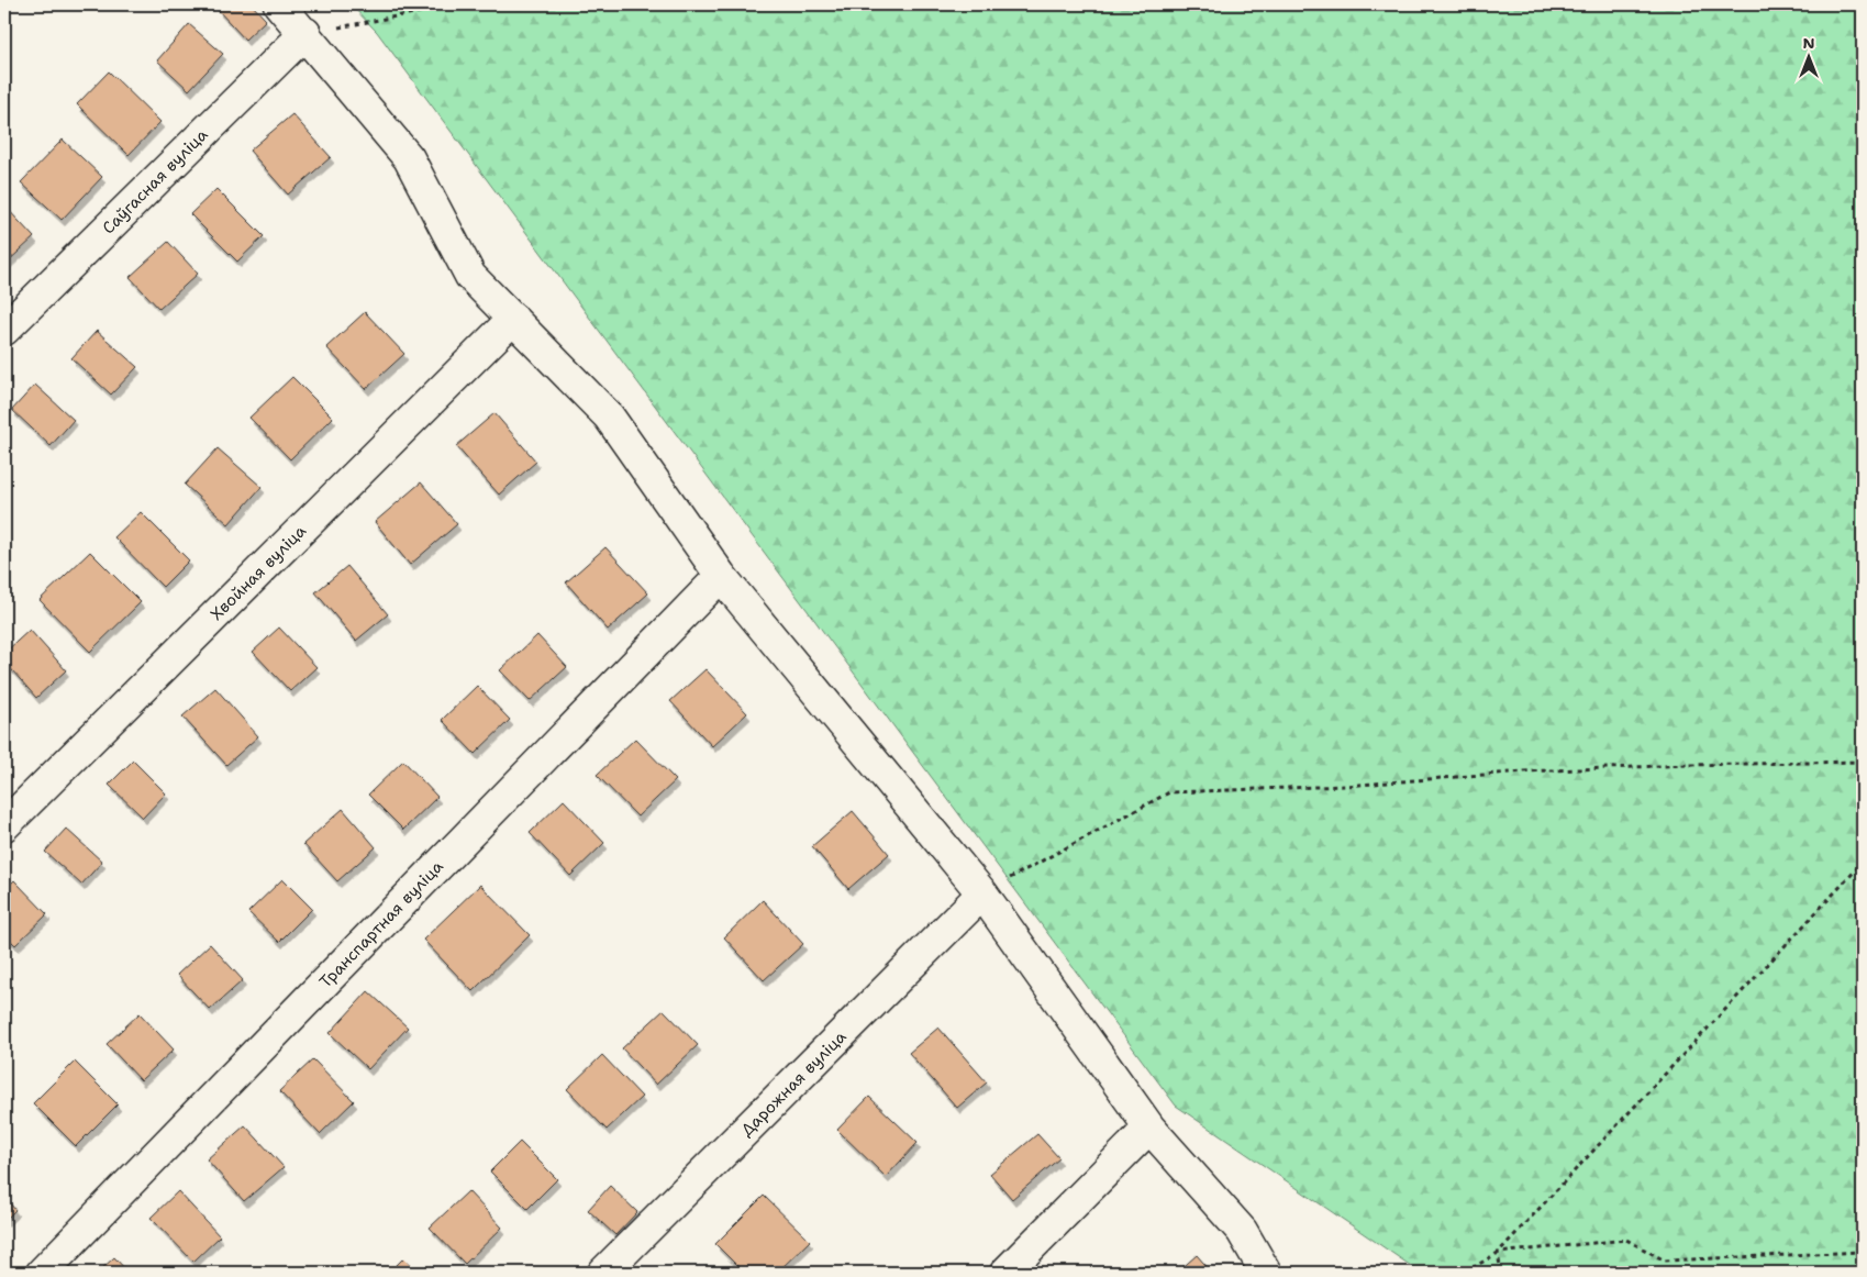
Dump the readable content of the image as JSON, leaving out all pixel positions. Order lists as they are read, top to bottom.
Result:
{
  "streets": {
    "street": [
      "Саўгасная вуліца",
      "Хвойная вуліца",
      "Транспартная вуліца",
      "Дарожная вуліца"
    ]
  },
  "north": "top"
}
